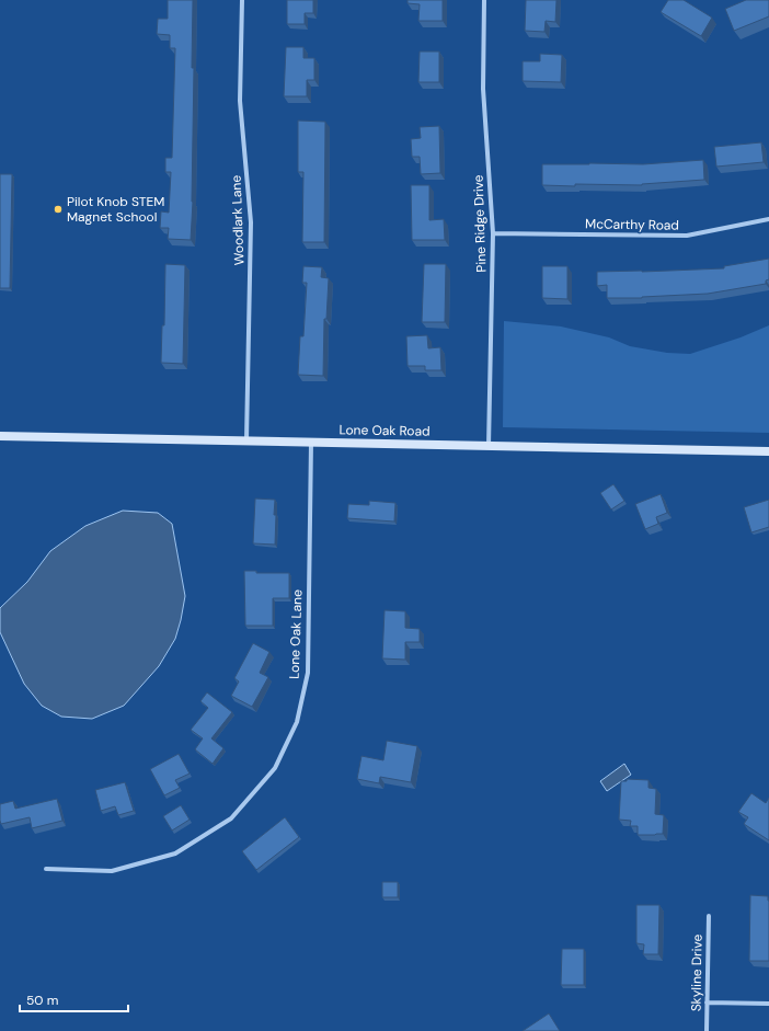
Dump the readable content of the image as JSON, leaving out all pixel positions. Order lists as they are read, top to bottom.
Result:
{
  "streets": {
    "main road": ["Lone Oak Road"],
    "street": [
      "Woodlark Lane",
      "Pine Ridge Drive",
      "McCarthy Road",
      "Lone Oak Lane",
      "Skyline Drive"
    ]
  },
  "crossings": [
    ["Woodlark Lane", "Lone Oak Road"],
    ["Pine Ridge Drive", "McCarthy Road"],
    ["Pine Ridge Drive", "Lone Oak Road"],
    ["Lone Oak Road", "Lone Oak Lane"]
  ],
  "places": ["Pilot Knob STEM Magnet School"],
  "scale_bar": "50 m"
}
